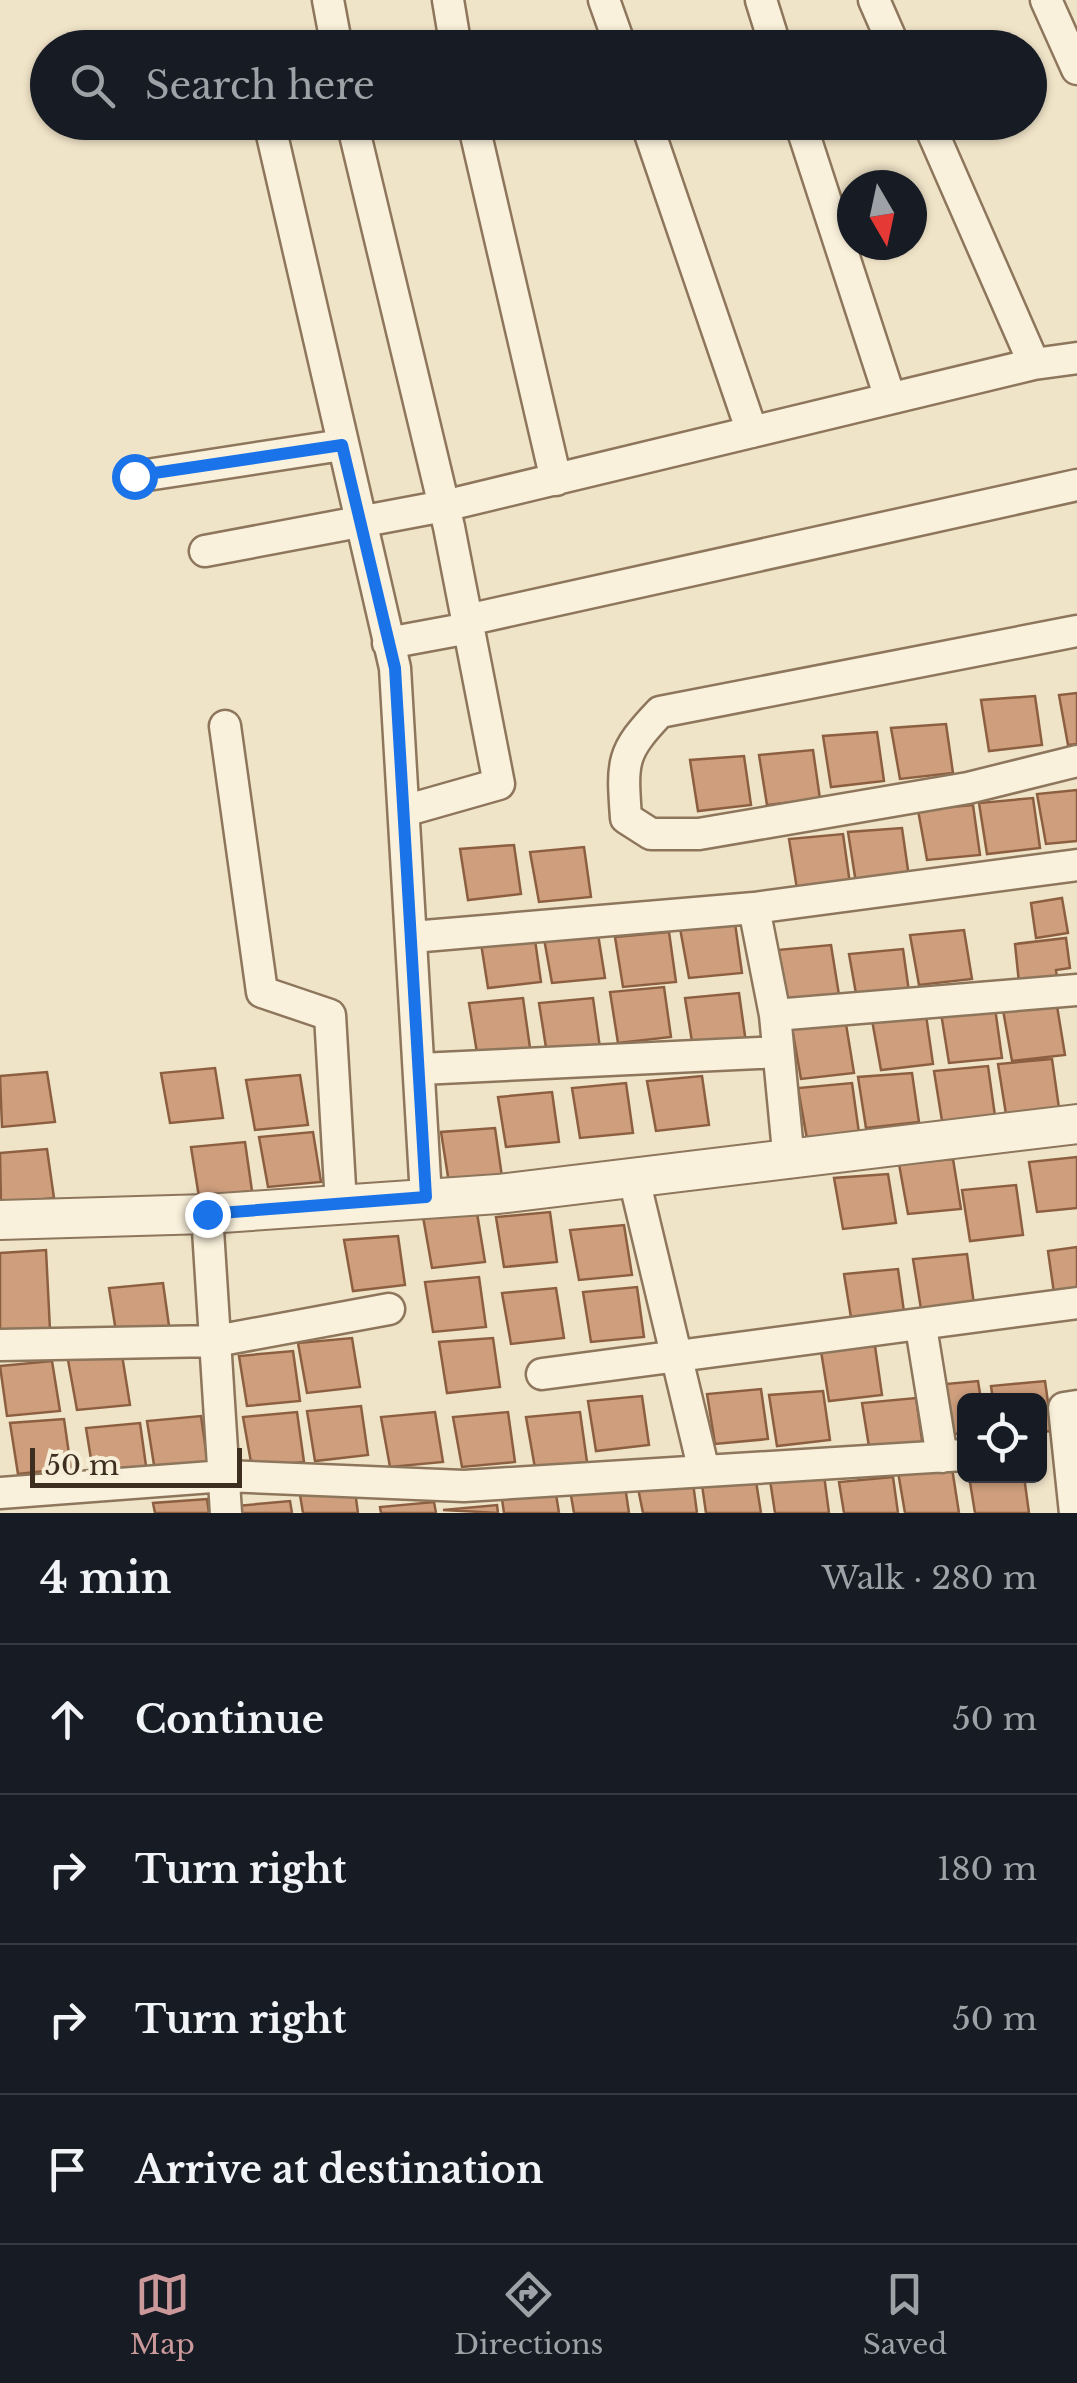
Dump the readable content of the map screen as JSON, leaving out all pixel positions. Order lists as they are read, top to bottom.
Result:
{
  "scale_bar": "50 m",
  "north": "bottom",
  "page": {
    "search": "Search here",
    "scale": "50 m",
    "heading": ["4 min", "Walk · 280 m"],
    "list": [
      ["Continue", "50 m"],
      ["Turn right", "180 m"],
      ["Turn right", "50 m"],
      "Arrive at destination"
    ],
    "nav": ["Map", "Directions", "Saved"]
  }
}
